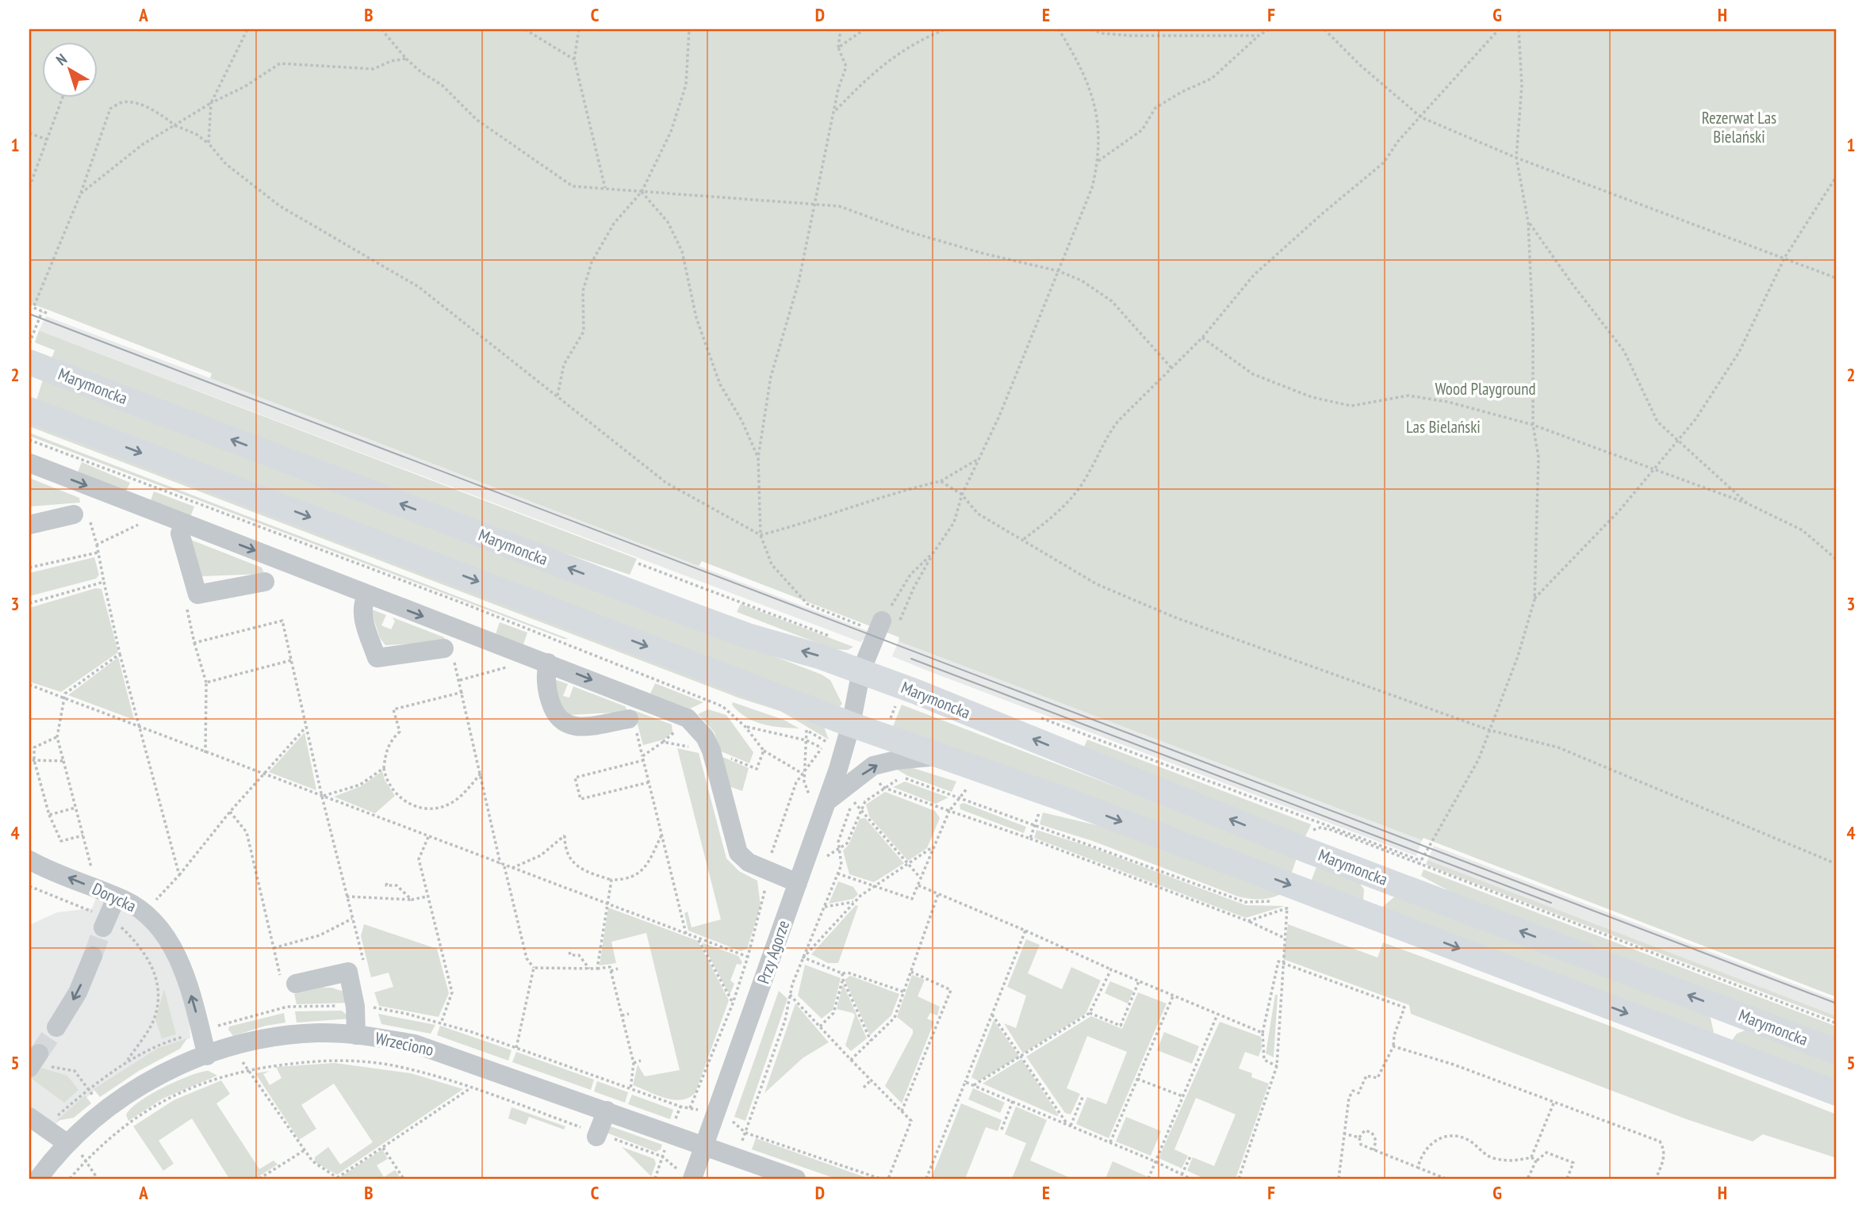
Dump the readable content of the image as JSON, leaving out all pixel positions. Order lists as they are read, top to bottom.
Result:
{
  "streets": {
    "main road": ["Marymoncka"],
    "street": ["Dorycka", "Przy Agorze", "Wrzeciono"]
  },
  "crossings": [
    ["Marymoncka", "Przy Agorze"],
    ["Dorycka", "Wrzeciono"],
    ["Przy Agorze", "Wrzeciono"]
  ],
  "one_way": ["Dorycka"],
  "parks": ["Rezerwat Las Bielański", "Wood Playground", "Las Bielański"],
  "north": "top left",
  "grid": {
    "columns": [
      "A",
      "B",
      "C",
      "D",
      "E",
      "F",
      "G",
      "H"
    ],
    "rows": [
      "1",
      "2",
      "3",
      "4",
      "5"
    ]
  }
}
